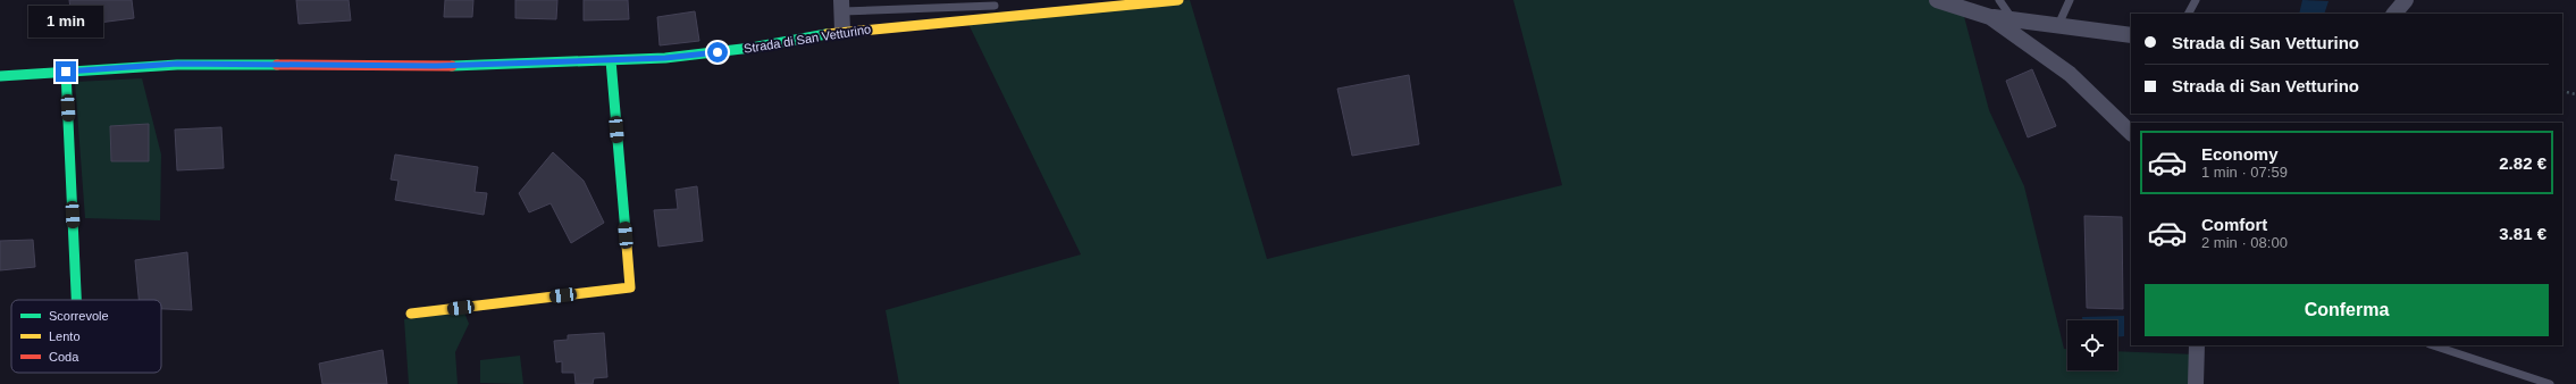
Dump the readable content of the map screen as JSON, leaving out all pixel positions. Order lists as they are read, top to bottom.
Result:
{
  "streets": {
    "street": ["Strada di San Vetturino"]
  },
  "legend": ["Scorrevole", "Lento", "Coda"],
  "page": {
    "bubble": "1 min",
    "banner": ["Strada di San Vetturino", "Strada di San Vetturino"],
    "list": [
      {
        "name": "Economy",
        "note": "1 min · 07:59",
        "value": "2.82 €"
      },
      {
        "name": "Comfort",
        "note": "2 min · 08:00",
        "value": "3.81 €"
      }
    ],
    "buttons": "Conferma"
  }
}
